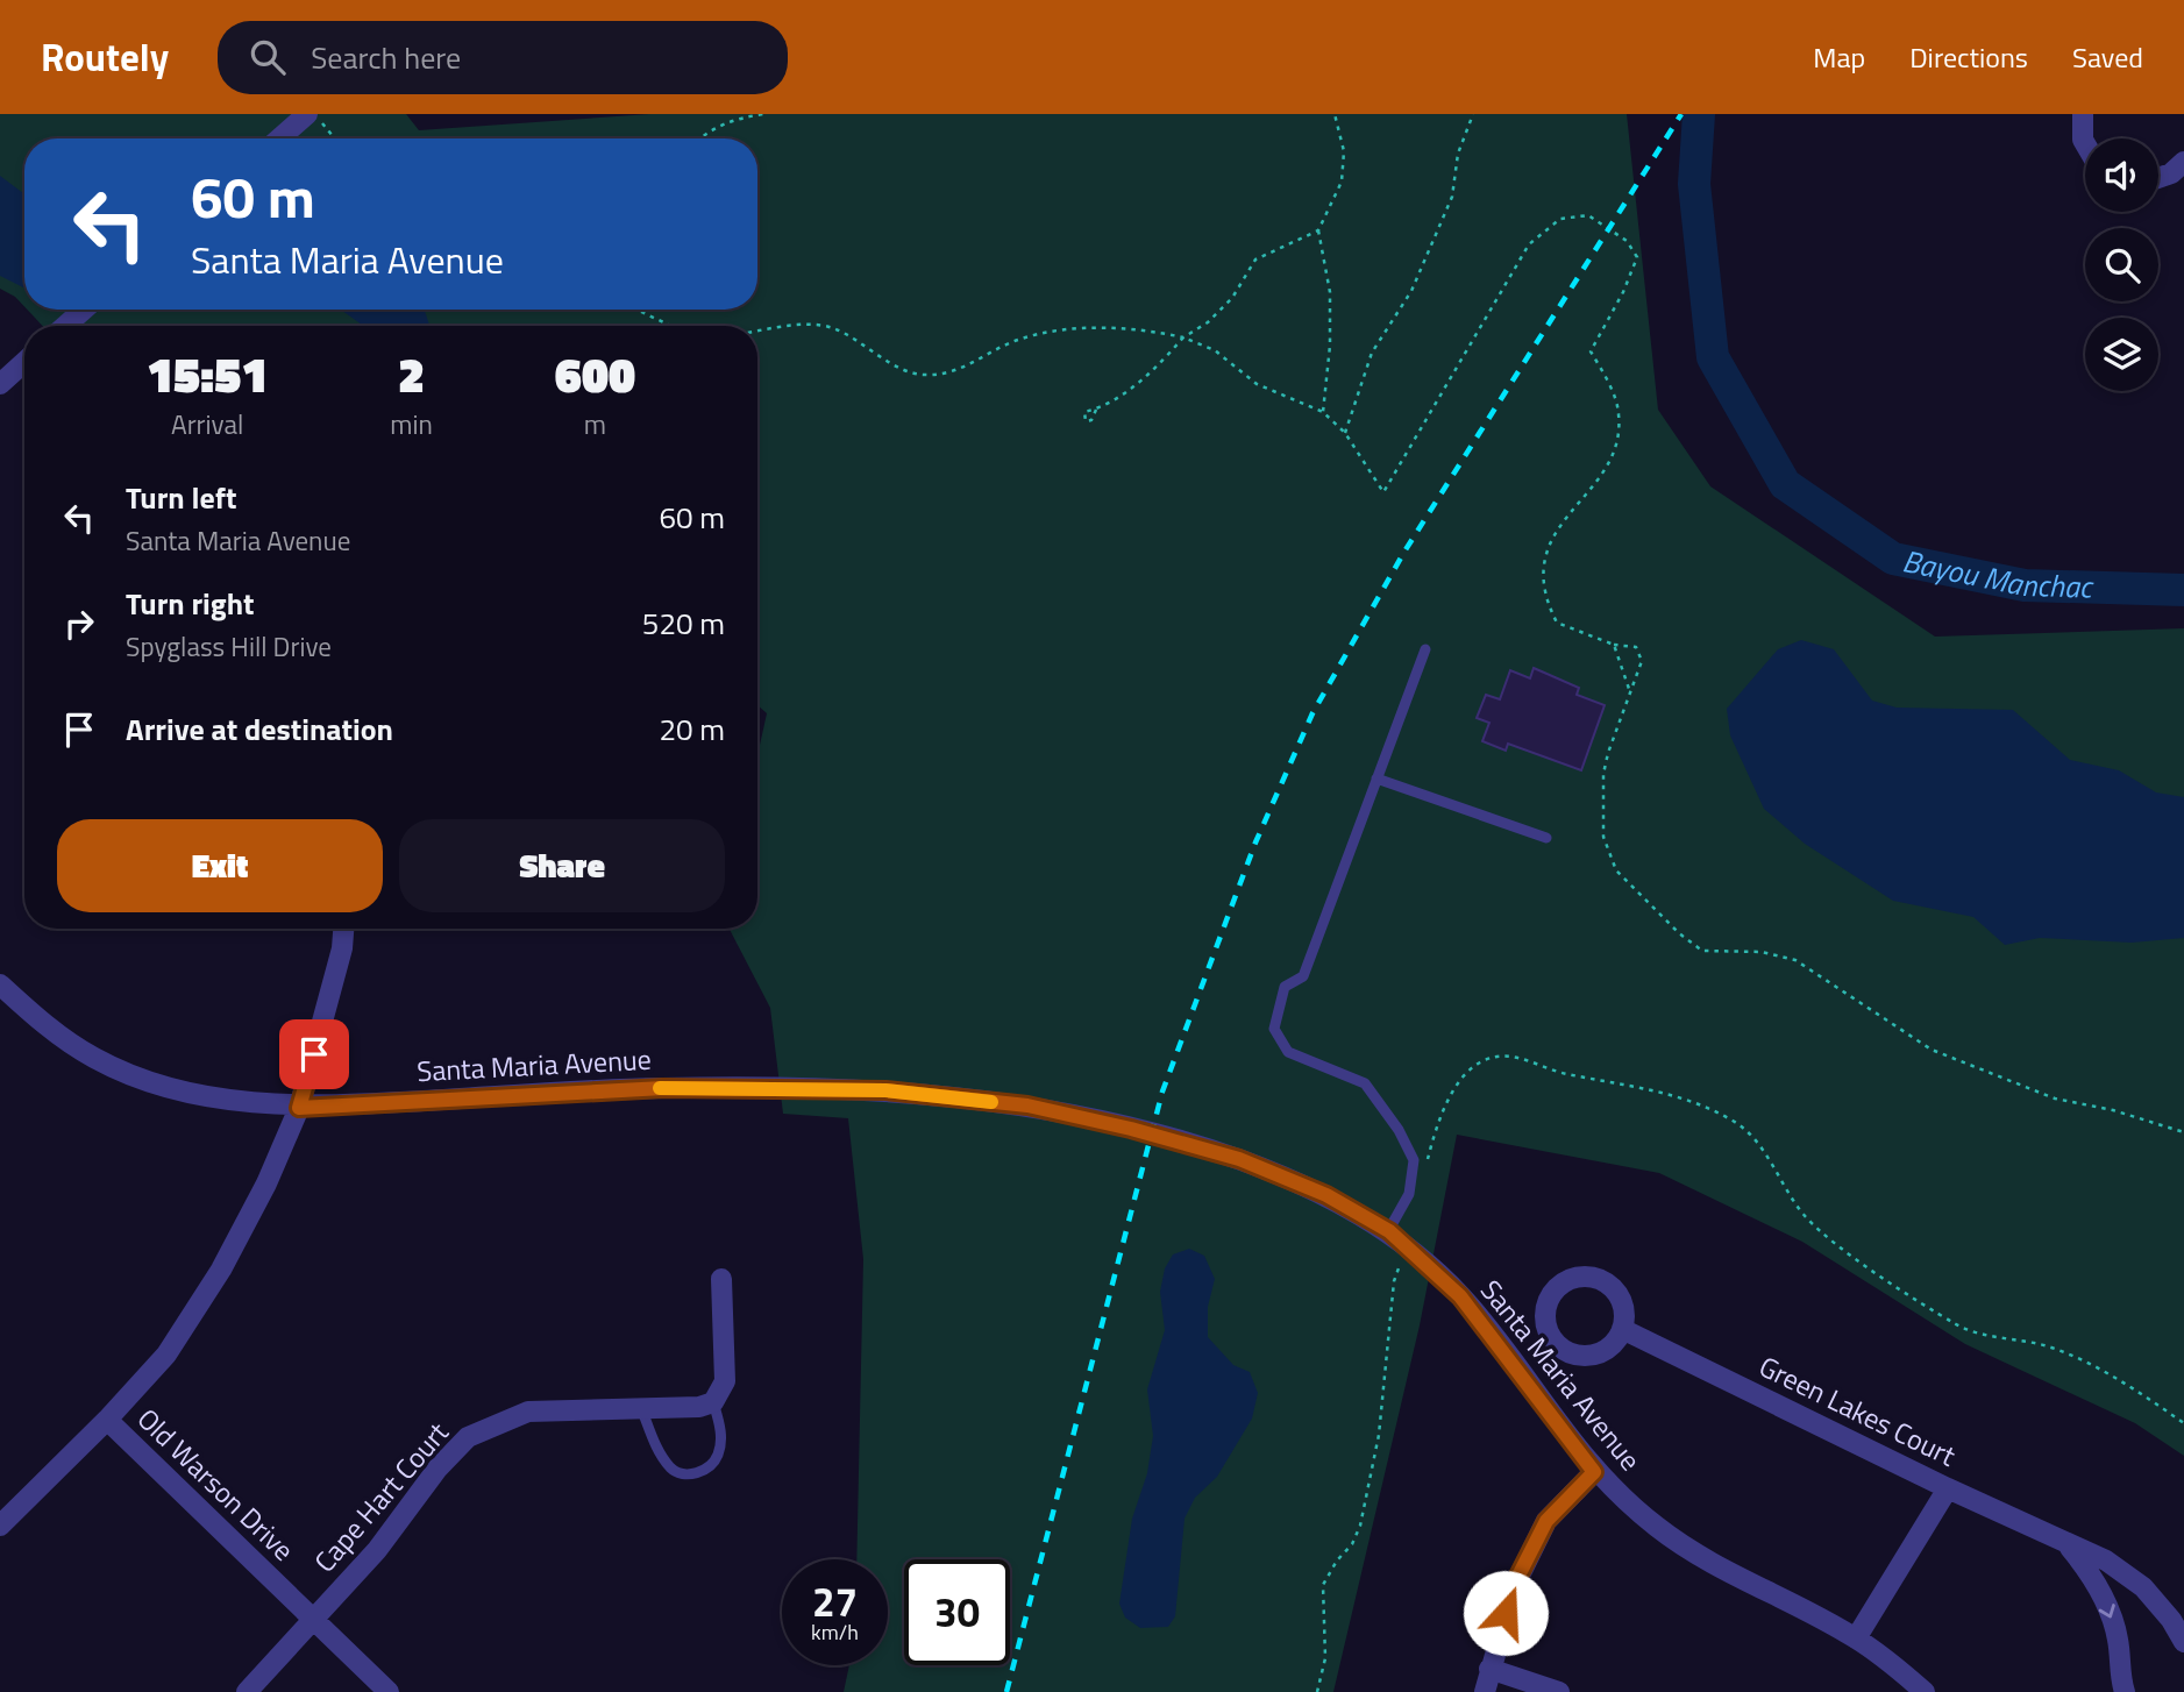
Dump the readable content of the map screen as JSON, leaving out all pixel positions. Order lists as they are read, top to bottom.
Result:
{
  "streets": {
    "street": [
      "Santa Maria Avenue",
      "Green Lakes Court",
      "Old Warson Drive",
      "Cape Hart Court"
    ]
  },
  "crossings": [
    ["Old Warson Drive", "Cape Hart Court"]
  ],
  "water": ["Bayou Manchac"],
  "page": {
    "header": "Routely",
    "search": "Search here",
    "nav": ["Map", "Directions", "Saved"],
    "turn": ["60 m", "Santa Maria Avenue"],
    "eta": [
      "15:51",
      "Arrival",
      "2",
      "min",
      "600",
      "m"
    ],
    "list": [
      {
        "name": "Turn left",
        "note": "Santa Maria Avenue",
        "value": "60 m"
      },
      {
        "name": "Turn right",
        "note": "Spyglass Hill Drive",
        "value": "520 m"
      },
      {
        "name": "Arrive at destination",
        "value": "20 m"
      }
    ],
    "buttons": ["Exit", "Share"],
    "speed": "27 km/h",
    "limit": "30"
  }
}
